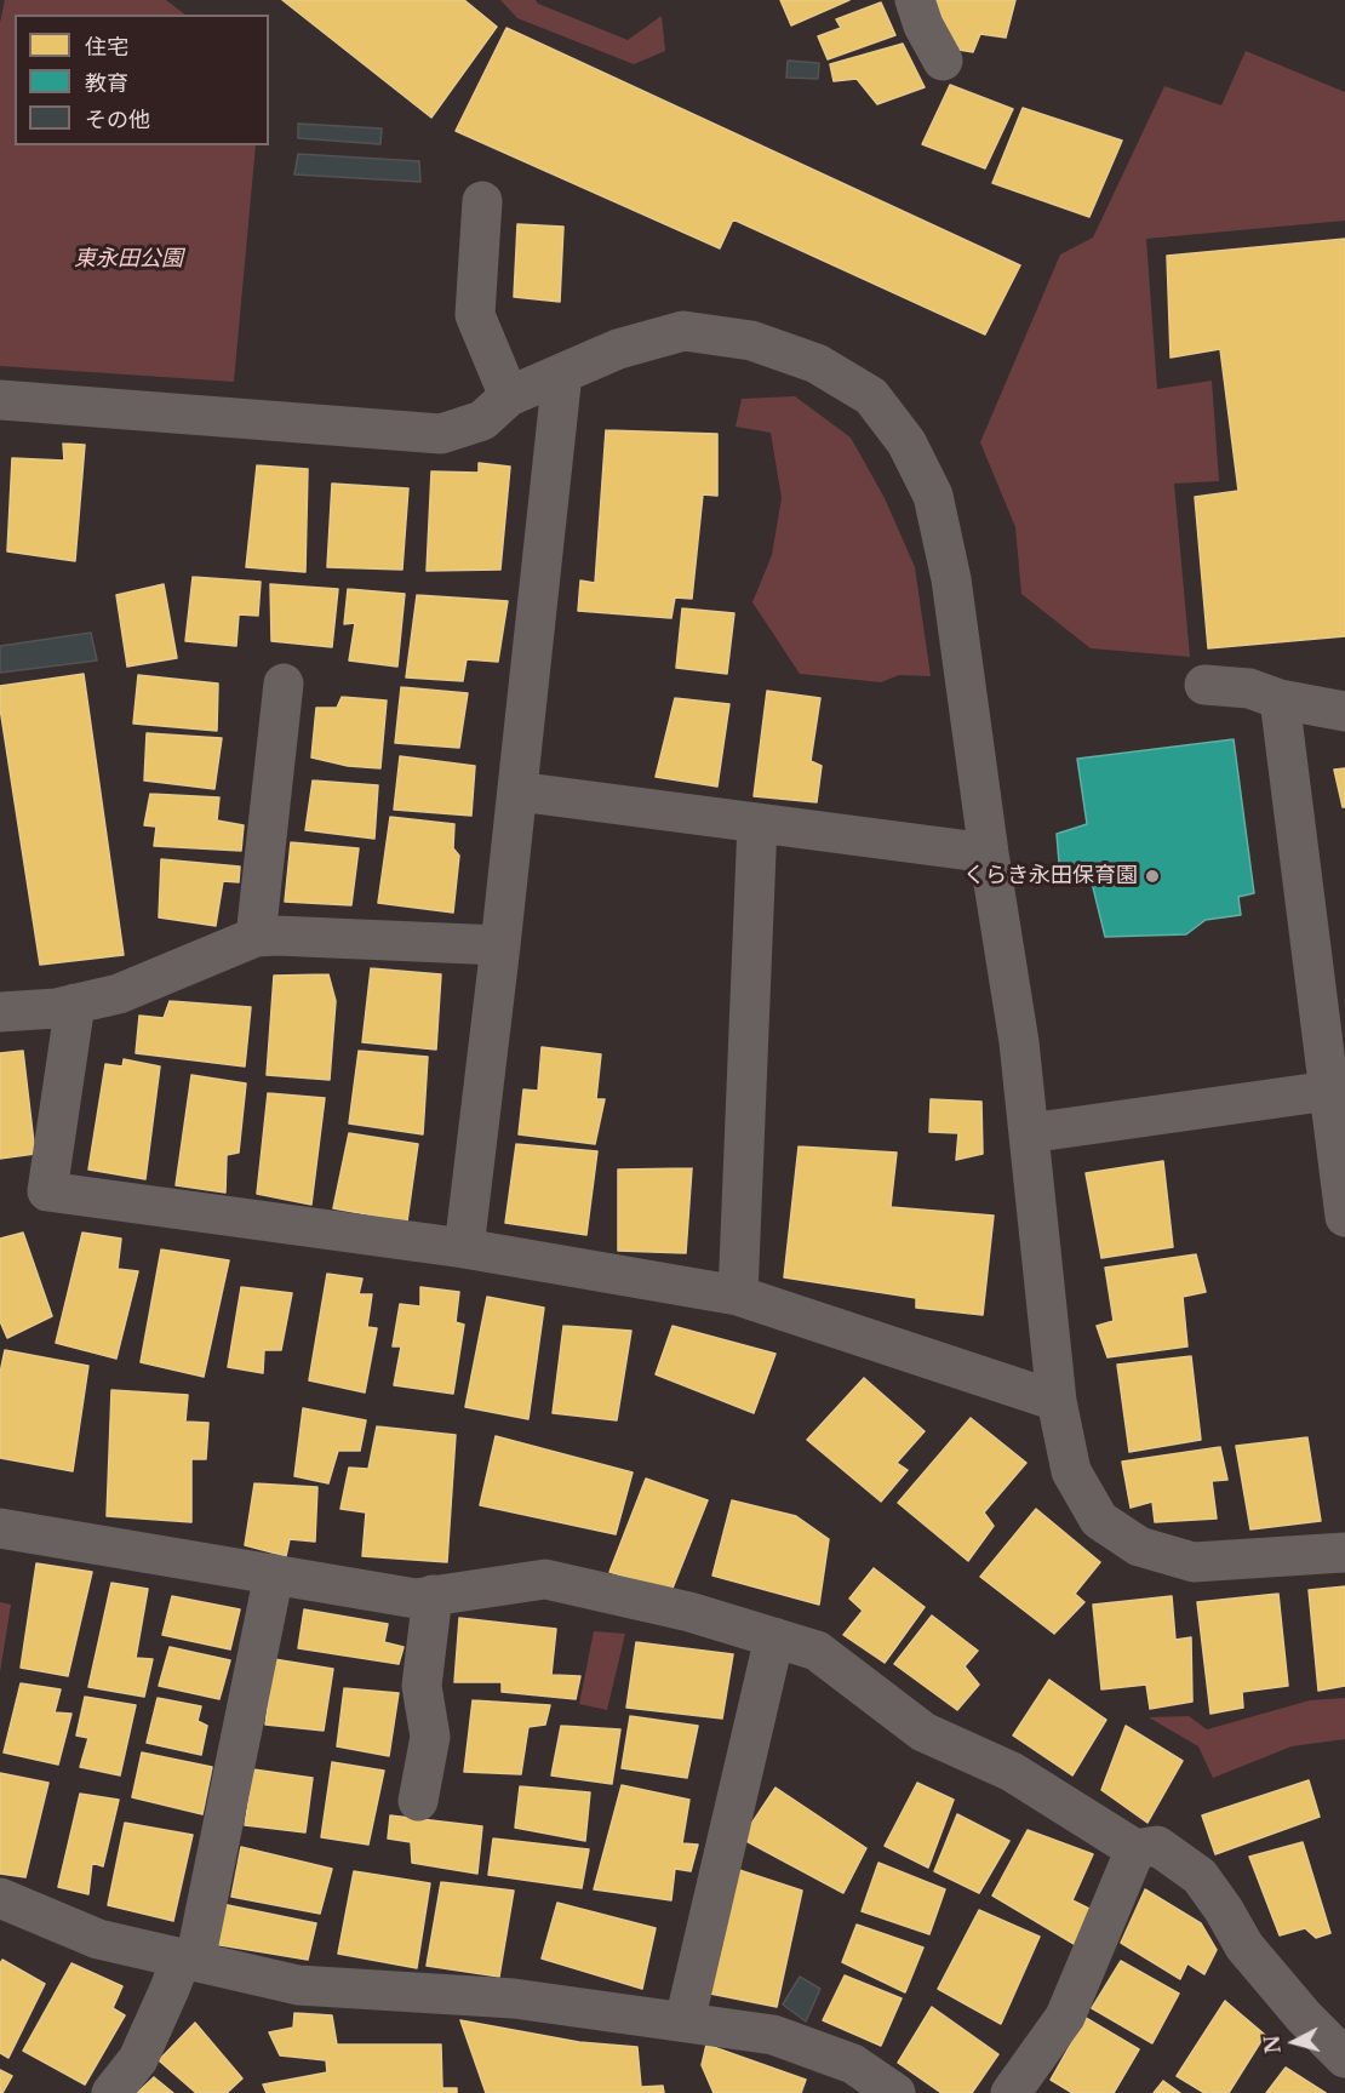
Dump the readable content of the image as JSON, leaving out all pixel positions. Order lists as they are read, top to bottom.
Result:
{
  "parks": ["東永田公園"],
  "places": ["くらき永田保育園"],
  "legend": ["住宅", "教育", "その他"],
  "north": "left"
}
